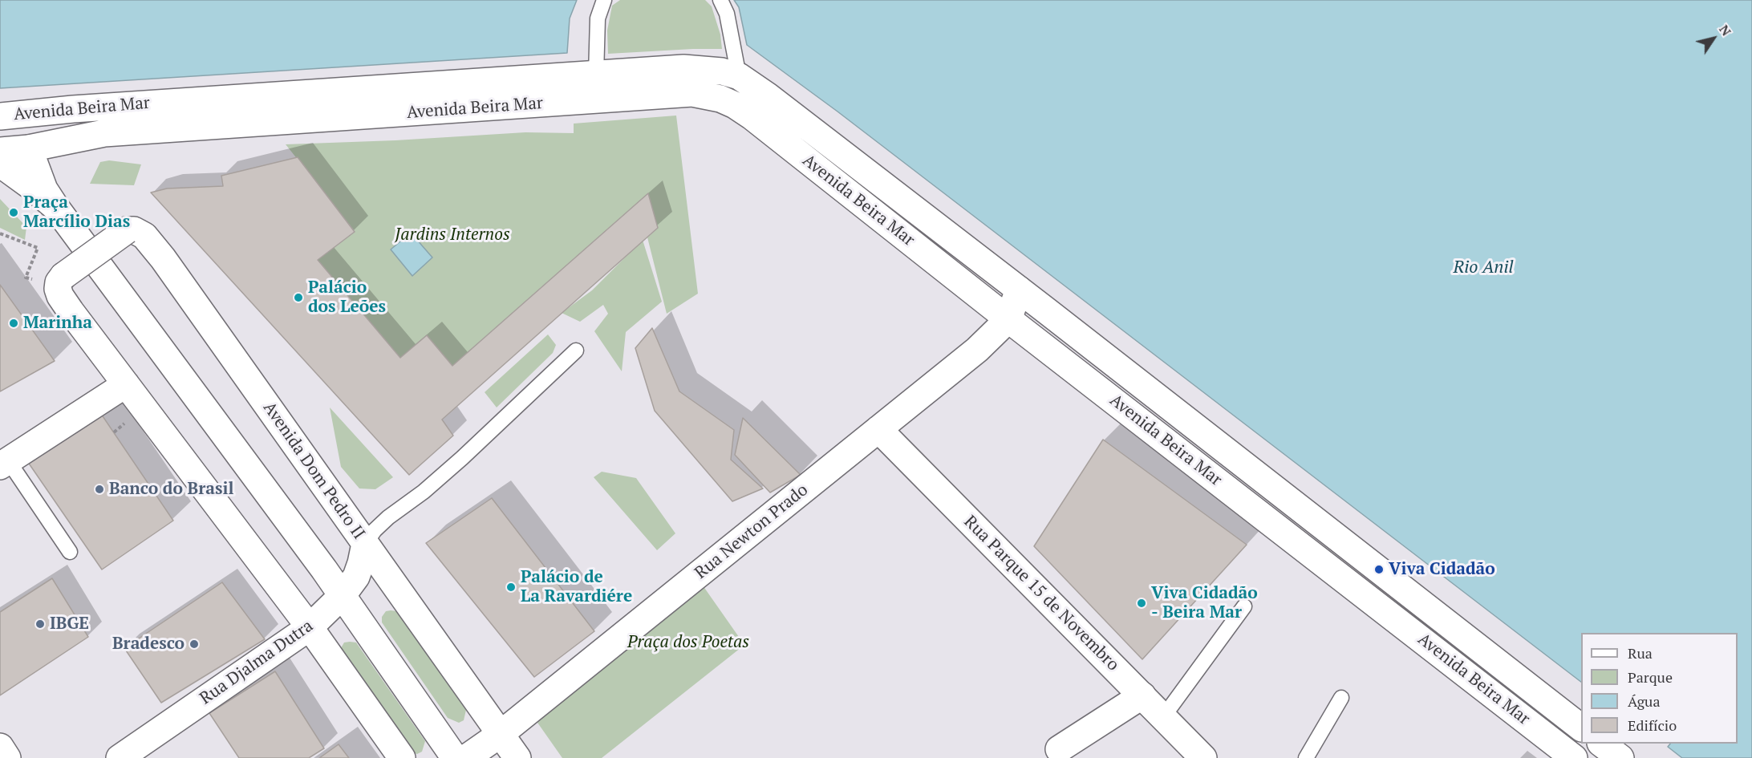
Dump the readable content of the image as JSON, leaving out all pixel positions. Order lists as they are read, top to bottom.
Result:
{
  "streets": {
    "street": [
      "Avenida Beira Mar",
      "Avenida Dom Pedro II",
      "Rua Newton Prado",
      "Rua Parque 15 de Novembro",
      "Rua Djalma Dutra"
    ]
  },
  "crossings": [
    ["Avenida Beira Mar", "Rua Newton Prado"],
    ["Avenida Dom Pedro II", "Rua Newton Prado"],
    ["Avenida Dom Pedro II", "Rua Djalma Dutra"],
    ["Rua Newton Prado", "Rua Parque 15 de Novembro"]
  ],
  "water": ["Rio Anil"],
  "parks": ["Jardins Internos", "Praça dos Poetas"],
  "places": [
    "Praça Marcílio Dias",
    "Palácio dos Leões",
    "Marinha",
    "Banco do Brasil",
    "Viva Cidadão",
    "Palácio de La Ravardiére",
    "Viva Cidadão - Beira Mar",
    "IBGE",
    "Bradesco"
  ],
  "legend": [
    "Rua",
    "Parque",
    "Água",
    "Edifício"
  ],
  "north": "top right"
}
